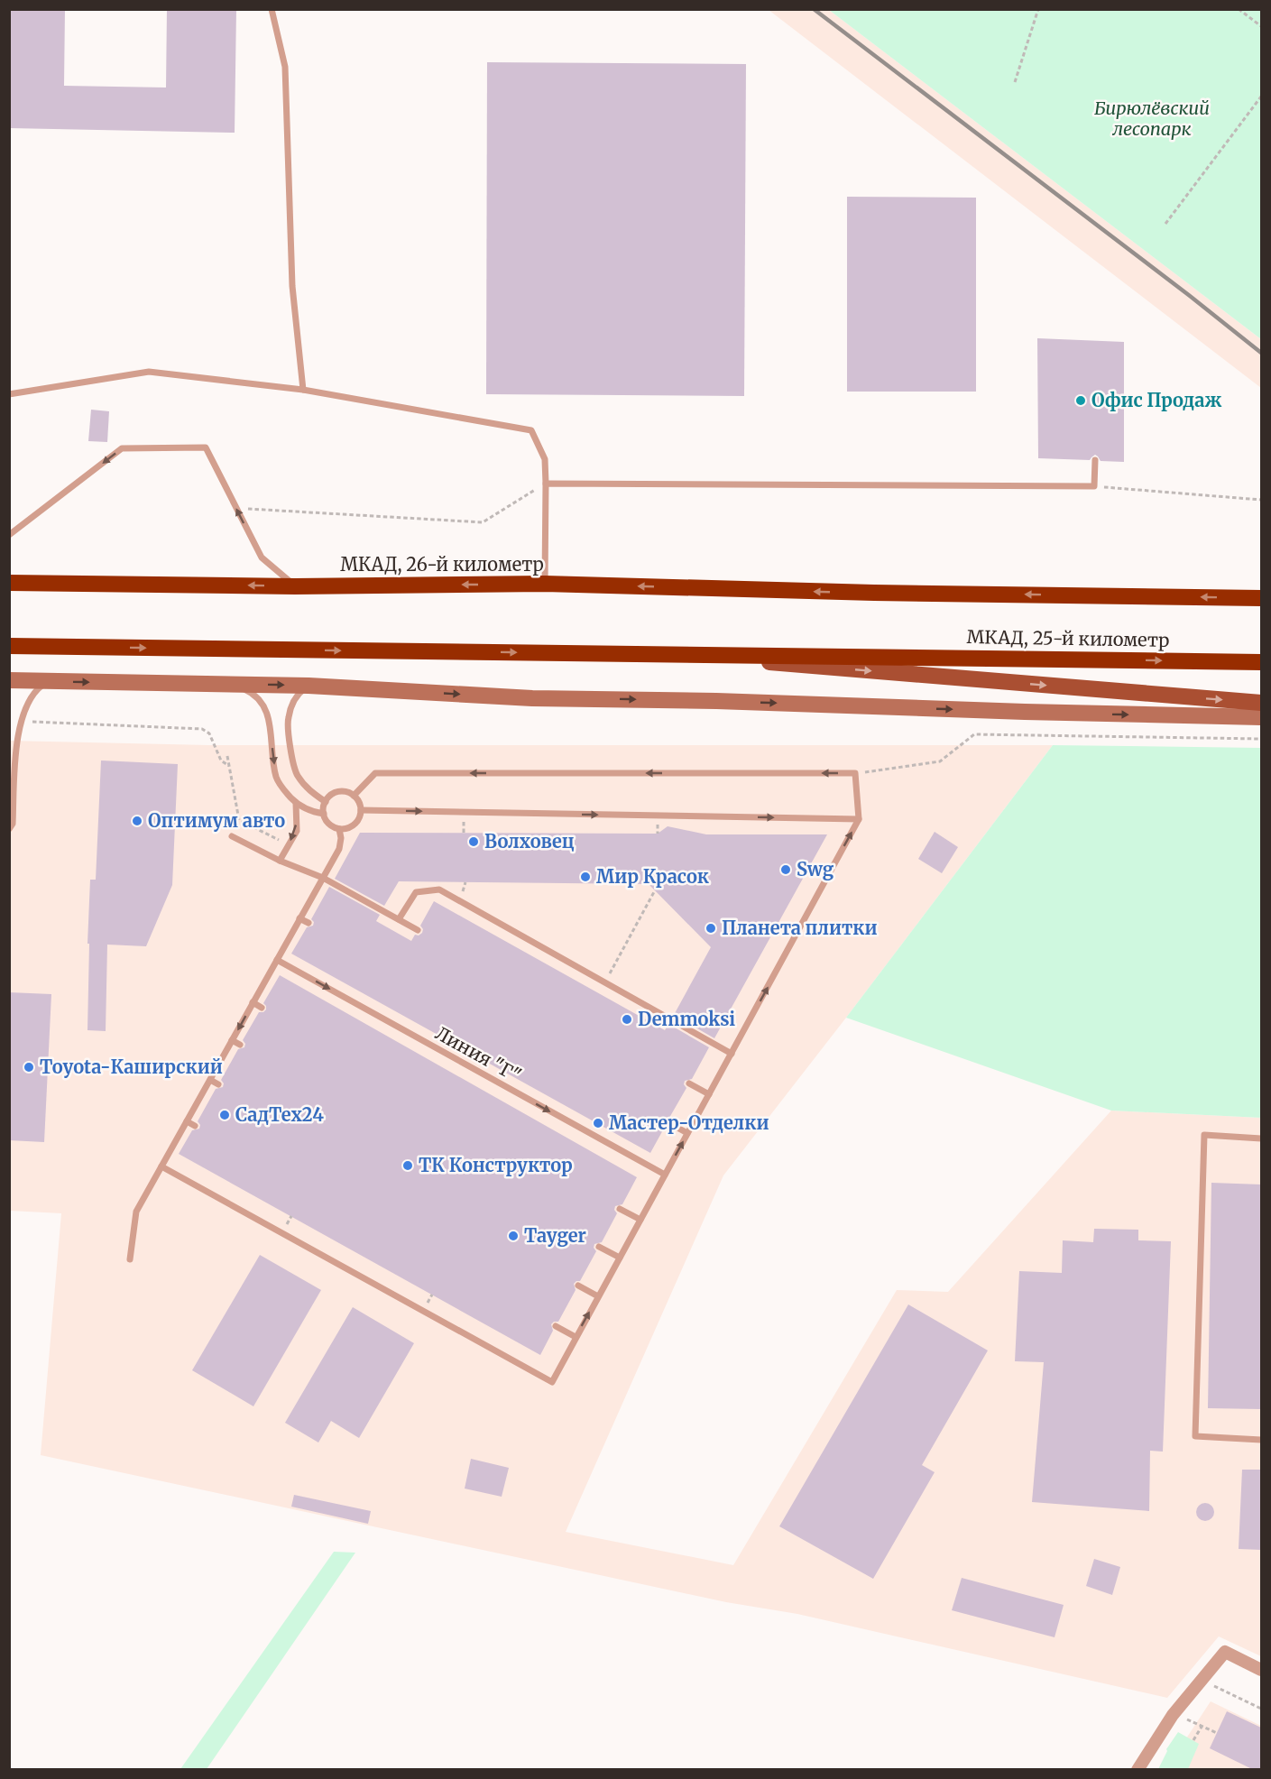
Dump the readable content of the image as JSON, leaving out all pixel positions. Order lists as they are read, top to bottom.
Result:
{
  "streets": {
    "highway": ["МКАД, 26-й километр", "МКАД, 25-й километр"],
    "lane": ["Линия \"Г\""]
  },
  "one_way": ["МКАД, 25-й километр", "Линия \"Г\""],
  "parks": ["Бирюлёвский лесопарк"],
  "places": [
    "Офис Продаж",
    "Оптимум авто",
    "Волховец",
    "Swg",
    "Мир Красок",
    "Планета плитки",
    "Demmoksi",
    "Toyota-Каширский",
    "СадТех24",
    "Мастер-Отделки",
    "ТК Конструктор",
    "Tayger"
  ]
}
